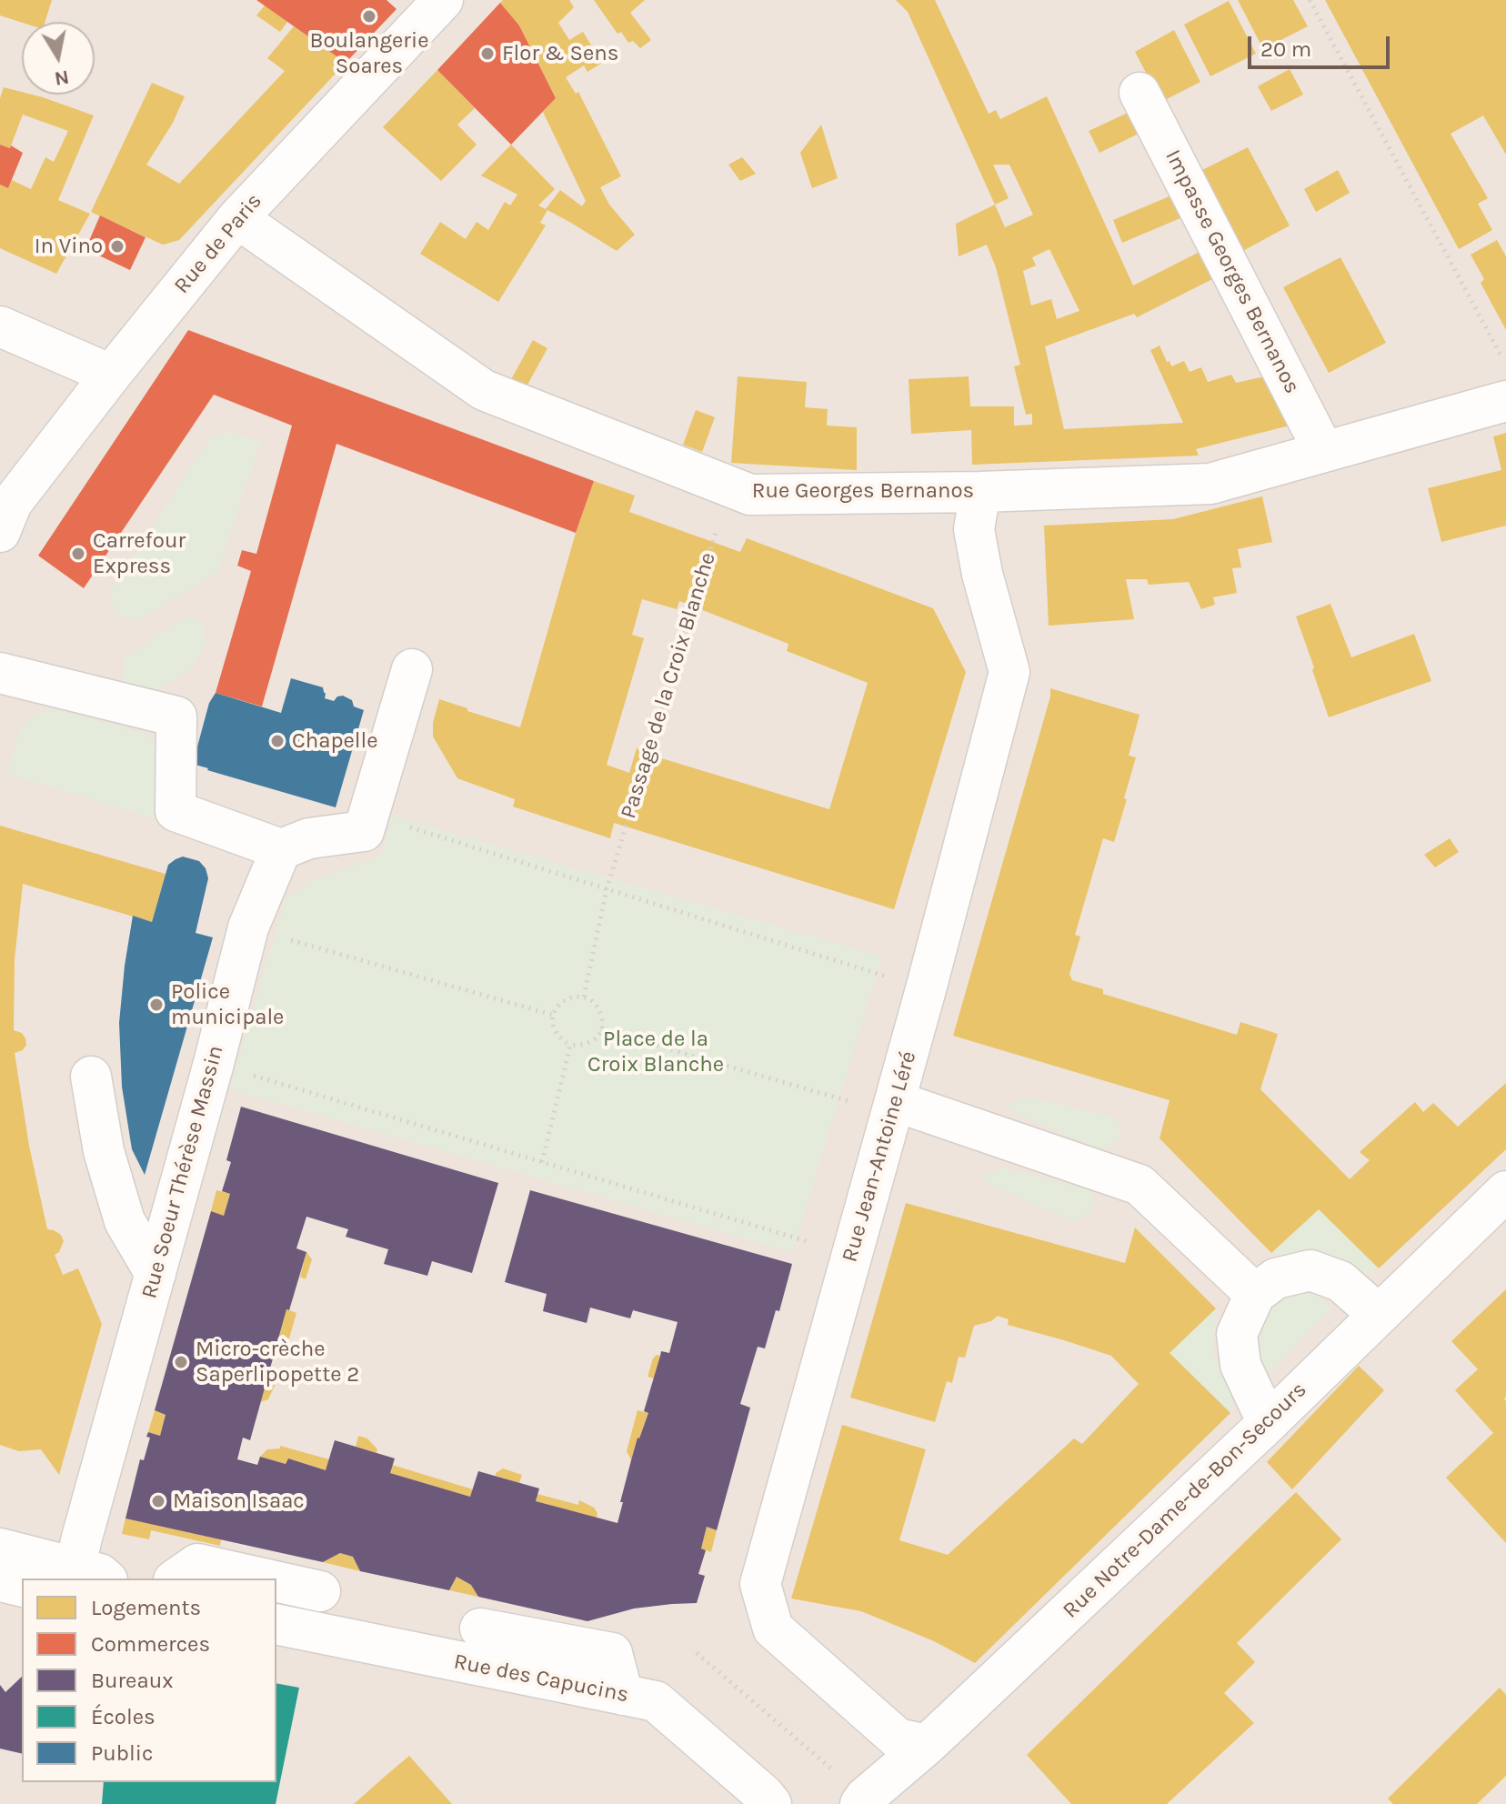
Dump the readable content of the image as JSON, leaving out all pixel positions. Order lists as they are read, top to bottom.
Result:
{
  "streets": {
    "street": [
      "Rue de Paris",
      "Impasse Georges Bernanos",
      "Rue Georges Bernanos",
      "Rue Jean-Antoine Léré",
      "Rue Soeur Thérèse Massin",
      "Rue Notre-Dame-de-Bon-Secours",
      "Rue des Capucins"
    ],
    "path": ["Passage de la Croix Blanche"]
  },
  "crossings": [
    ["Rue de Paris", "Rue Georges Bernanos"],
    ["Impasse Georges Bernanos", "Rue Georges Bernanos"],
    ["Rue Georges Bernanos", "Passage de la Croix Blanche"],
    ["Rue Georges Bernanos", "Rue Jean-Antoine Léré"],
    ["Rue Jean-Antoine Léré", "Rue Notre-Dame-de-Bon-Secours"]
  ],
  "parks": ["Place de la Croix Blanche"],
  "places": [
    "Boulangerie Soares",
    "Flor & Sens",
    "In Vino",
    "Carrefour Express",
    "Chapelle",
    "Police municipale",
    "Micro-crèche Saperlipopette 2",
    "Maison Isaac"
  ],
  "legend": [
    "Logements",
    "Commerces",
    "Bureaux",
    "Écoles",
    "Public"
  ],
  "scale_bar": "20 m",
  "north": "bottom"
}
